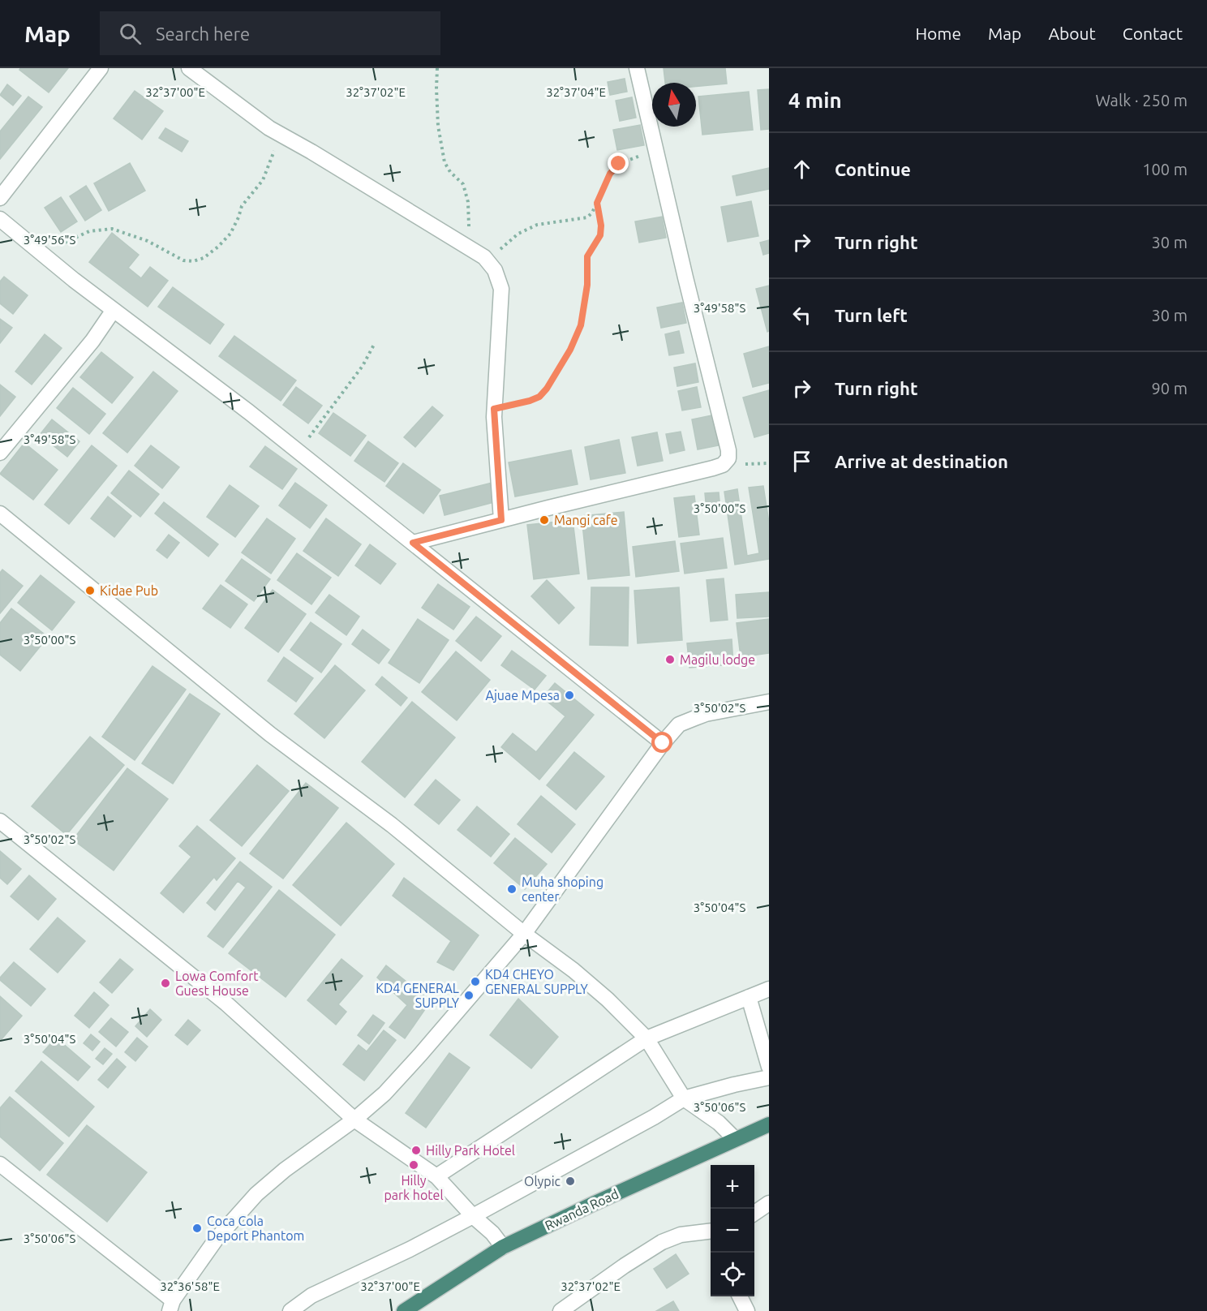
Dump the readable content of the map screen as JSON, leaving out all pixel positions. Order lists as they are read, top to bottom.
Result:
{
  "streets": {
    "highway": ["Rwanda Road"]
  },
  "places": [
    "Mangi cafe",
    "Kidae Pub",
    "Magilu lodge",
    "Ajuae Mpesa",
    "Muha shoping center",
    "KD4 CHEYO GENERAL SUPPLY",
    "Lowa Comfort Guest House",
    "KD4 GENERAL SUPPLY",
    "Hilly Park Hotel",
    "Hilly park hotel",
    "Olypic",
    "Coca Cola Deport Phantom"
  ],
  "north": "top",
  "page": {
    "header": "Map",
    "search": "Search here",
    "nav": [
      "Home",
      "Map",
      "About",
      "Contact"
    ],
    "heading": ["4 min", "Walk · 250 m"],
    "list": [
      ["Continue", "100 m"],
      ["Turn right", "30 m"],
      ["Turn left", "30 m"],
      ["Turn right", "90 m"],
      "Arrive at destination"
    ],
    "map_buttons": ["+", "−"]
  },
  "coordinates": [
    "32°37'00\"E",
    "32°37'02\"E",
    "32°37'04\"E",
    "3°49'56\"S",
    "3°49'58\"S",
    "3°50'00\"S",
    "3°50'02\"S",
    "3°50'04\"S",
    "3°50'06\"S",
    "32°36'58\"E"
  ]
}
